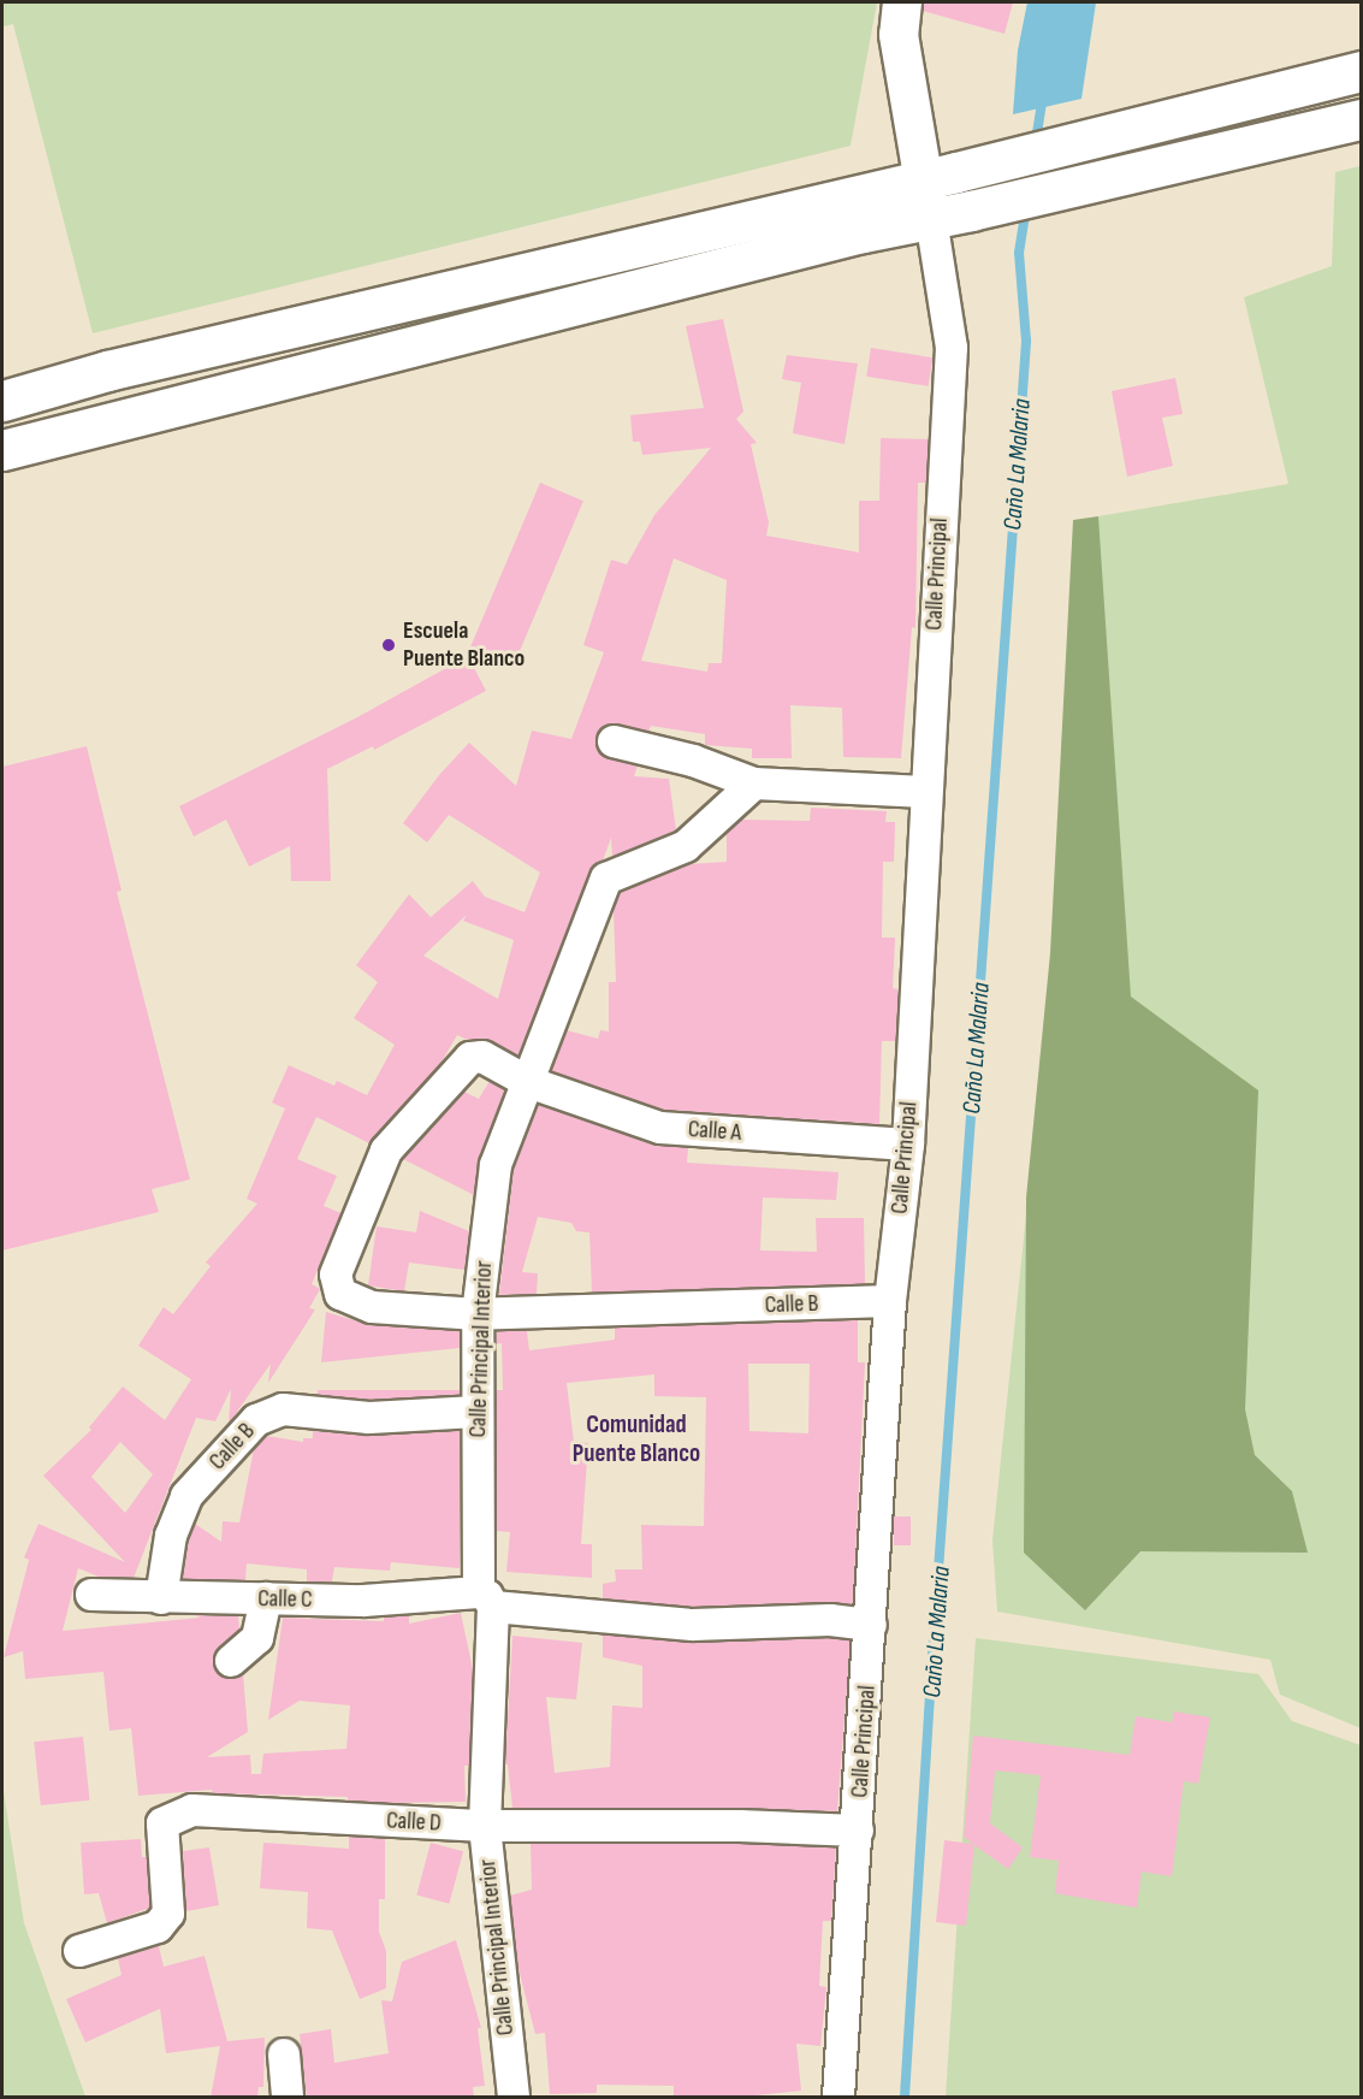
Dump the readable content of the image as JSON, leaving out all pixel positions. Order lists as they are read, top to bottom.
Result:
{
  "streets": {
    "street": [
      "Calle Principal",
      "Calle A",
      "Calle B",
      "Calle Principal Interior",
      "Calle C",
      "Calle D"
    ]
  },
  "crossings": [
    ["Calle Principal", "Calle A"],
    ["Calle Principal", "Calle B"],
    ["Calle Principal", "Calle C"],
    ["Calle Principal", "Calle D"],
    ["Calle A", "Calle B"],
    ["Calle A", "Calle Principal Interior"],
    ["Calle B", "Calle Principal Interior"],
    ["Calle B", "Calle C"],
    ["Calle Principal Interior", "Calle C"],
    ["Calle Principal Interior", "Calle D"]
  ],
  "districts": ["Comunidad Puente Blanco"],
  "water": ["Caño La Malaria"],
  "places": ["Escuela Puente Blanco"]
}
